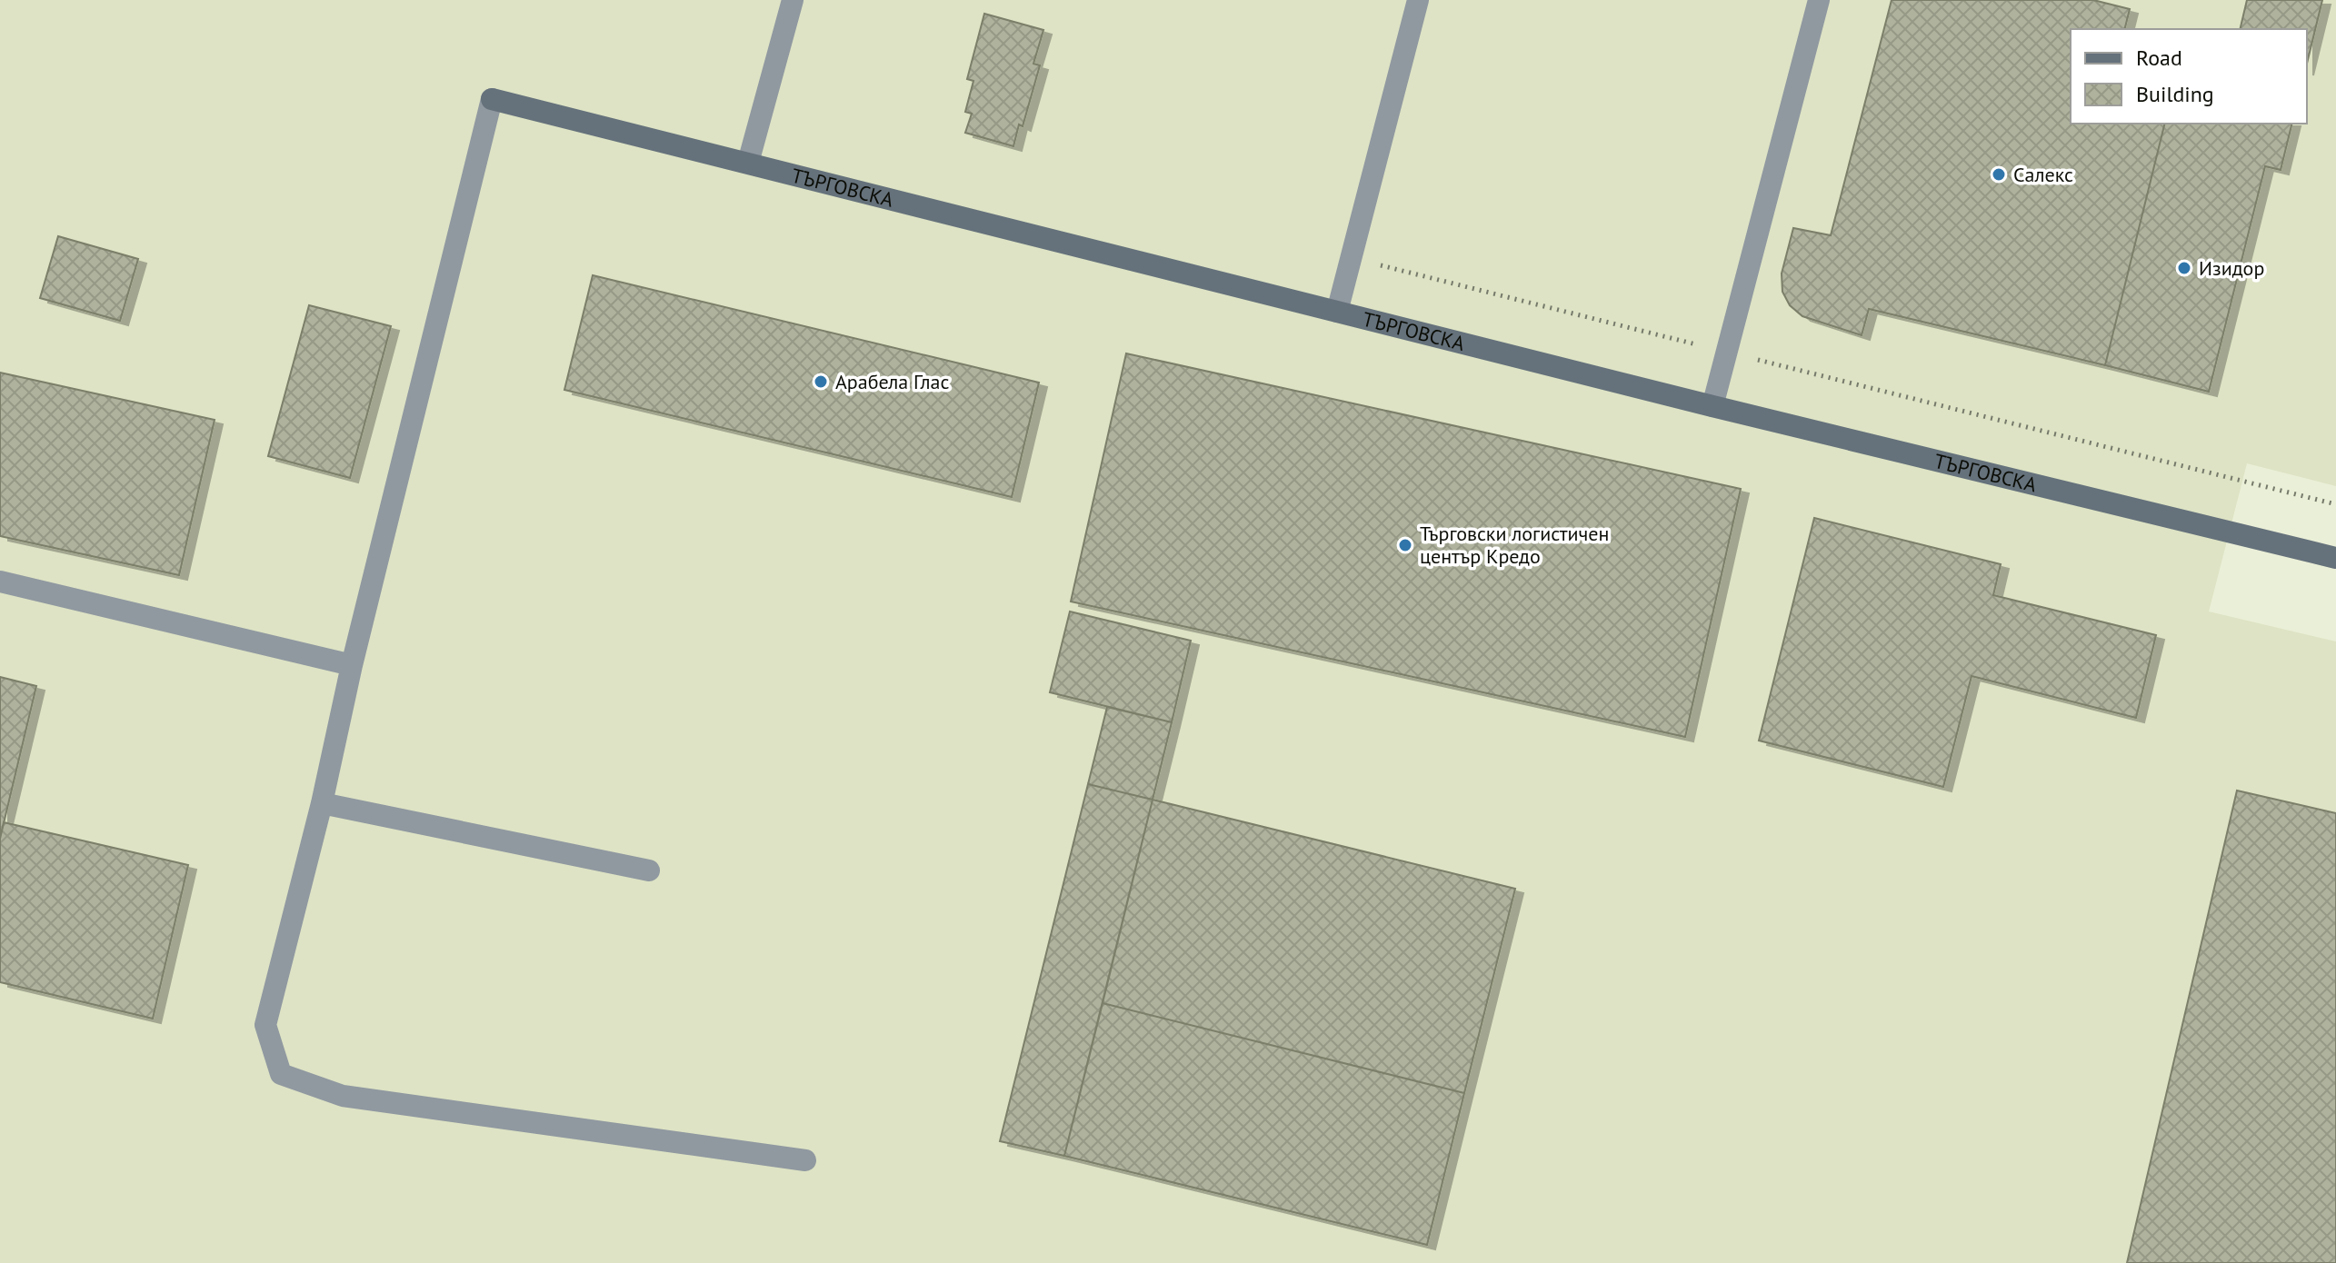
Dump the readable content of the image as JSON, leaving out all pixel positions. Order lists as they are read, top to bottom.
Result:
{
  "streets": {
    "street": ["ТЪРГОВСКА"]
  },
  "places": [
    "Салекс",
    "Изидор",
    "Арабела Глас",
    "Търговски логистичен център Кредо"
  ],
  "legend": ["Road", "Building"]
}
